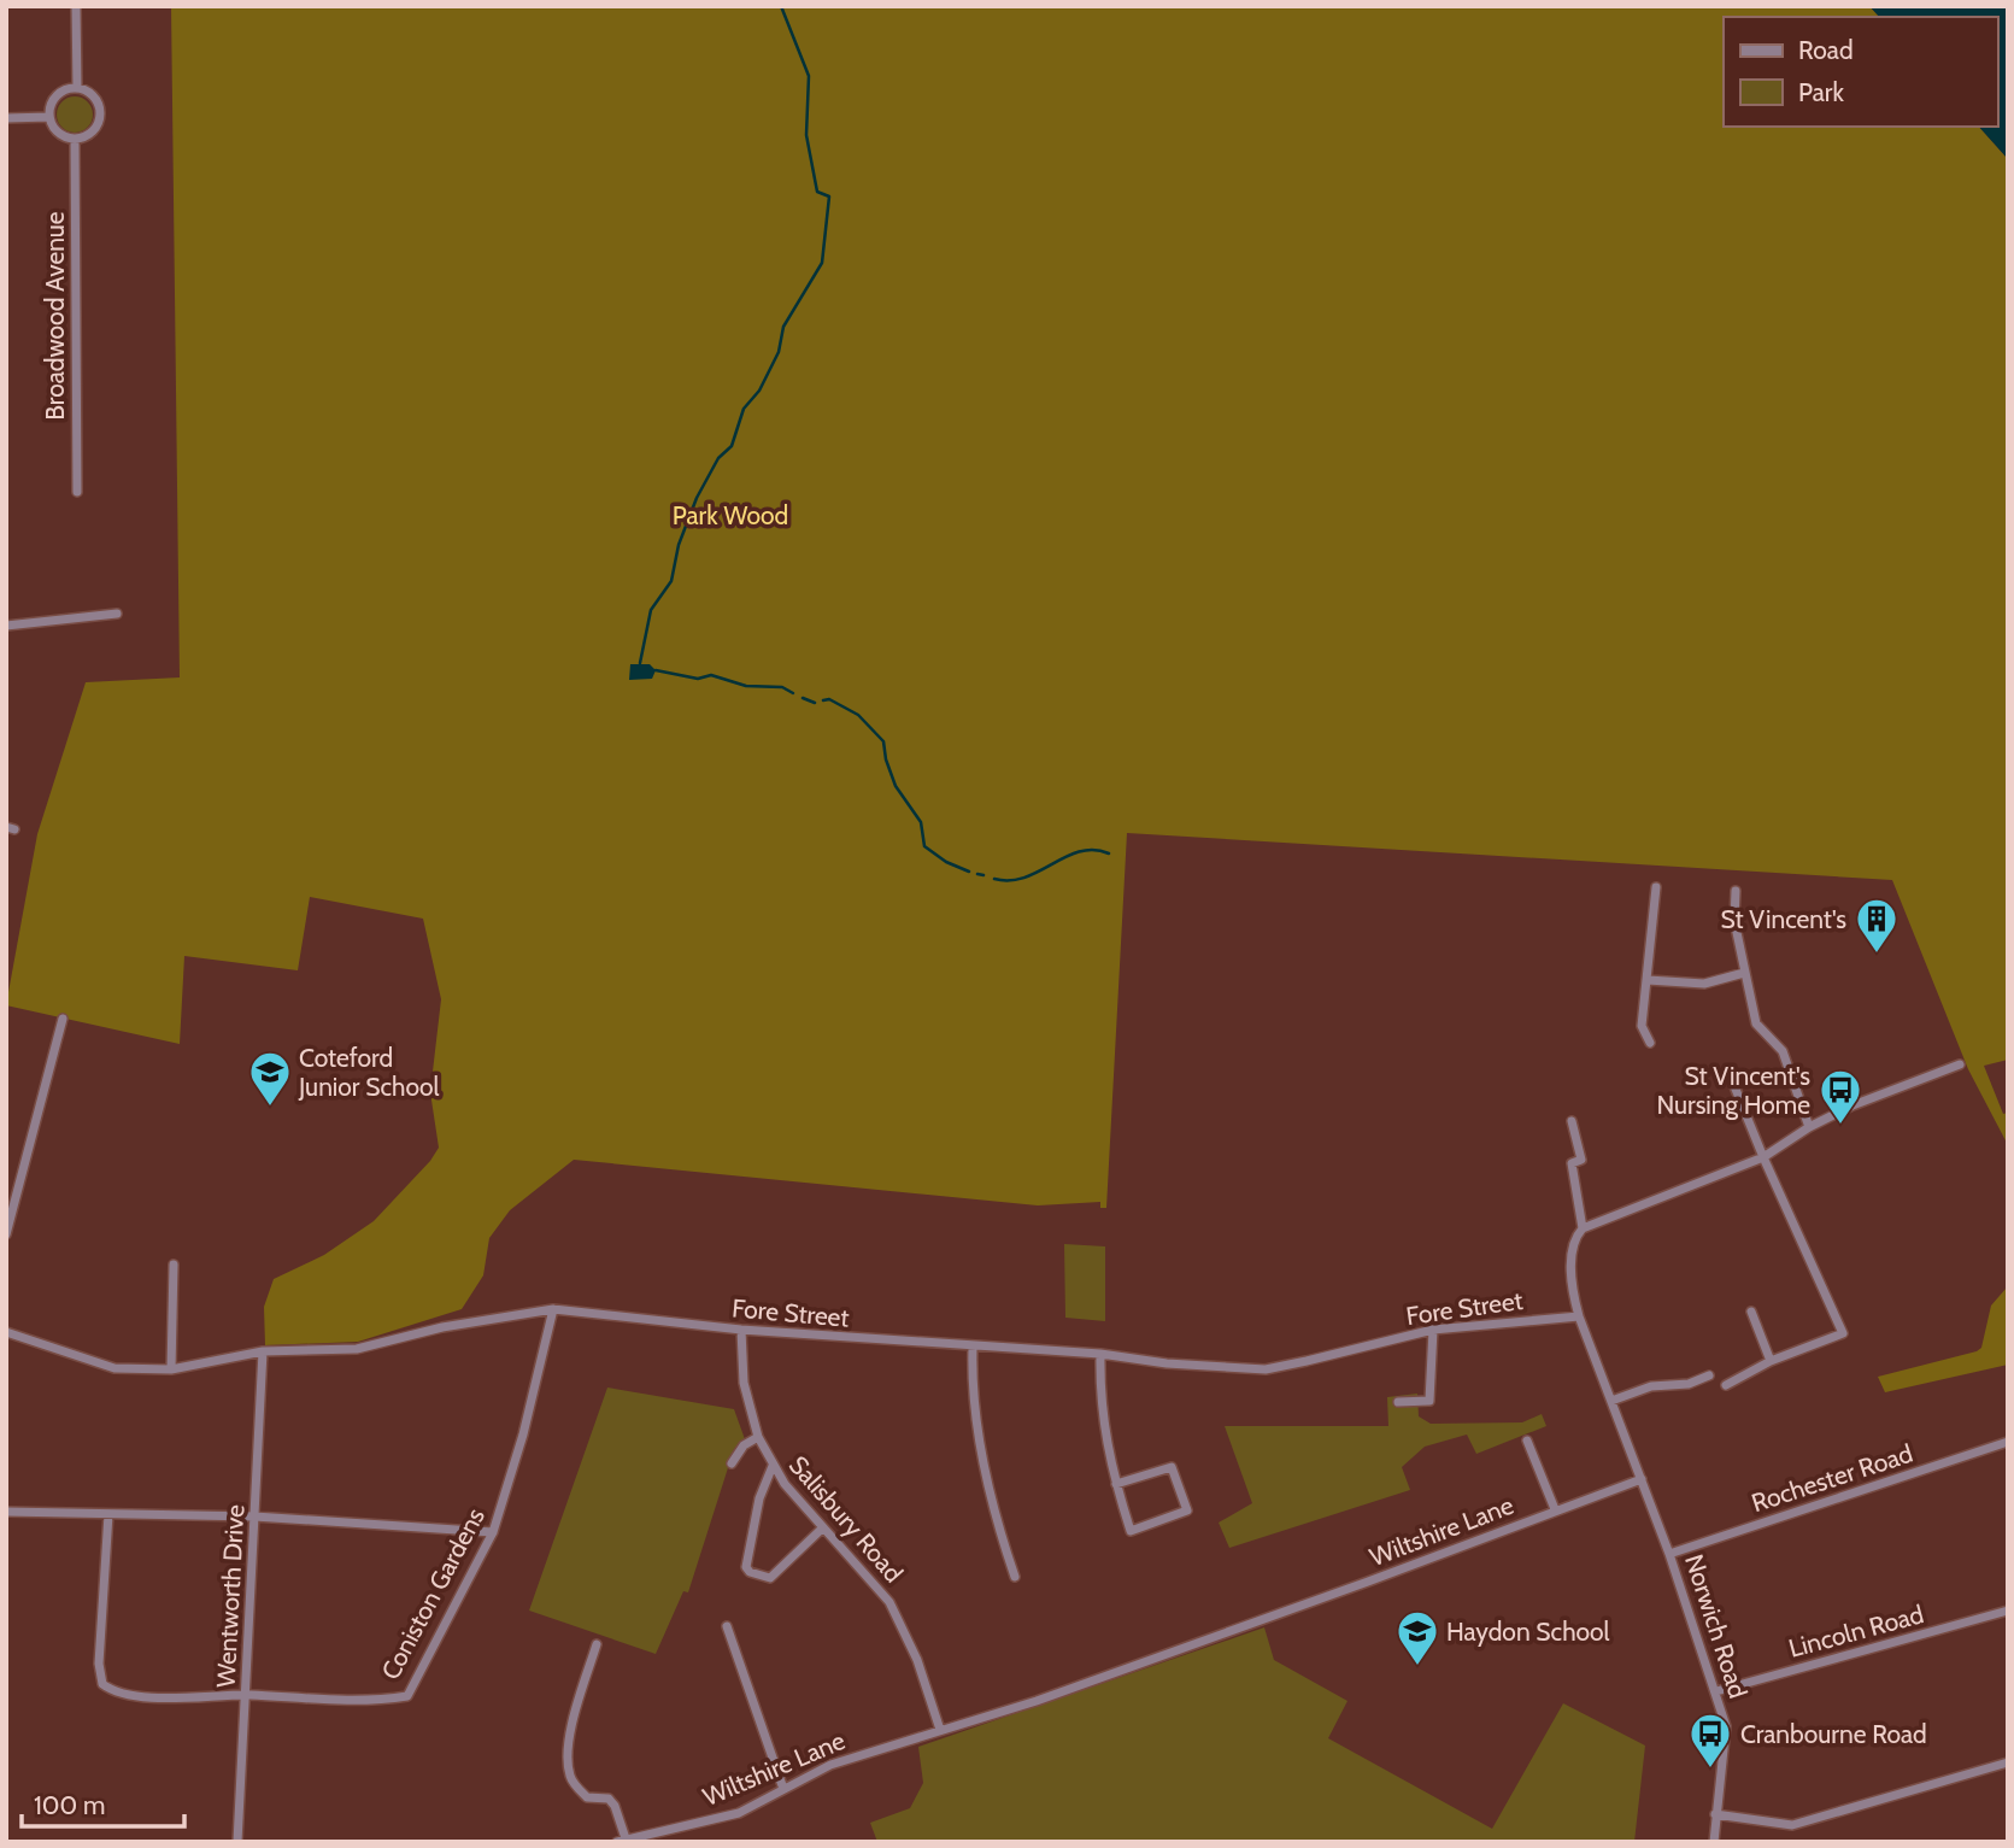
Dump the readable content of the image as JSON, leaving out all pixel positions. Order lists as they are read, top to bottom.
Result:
{
  "streets": {
    "street": [
      "Broadwood Avenue",
      "Fore Street",
      "Rochester Road",
      "Salisbury Road",
      "Wiltshire Lane",
      "Coniston Gardens",
      "Wentworth Drive",
      "Norwich Road",
      "Lincoln Road"
    ]
  },
  "crossings": [
    ["Fore Street", "Salisbury Road"],
    ["Fore Street", "Coniston Gardens"],
    ["Fore Street", "Wentworth Drive"],
    ["Rochester Road", "Norwich Road"],
    ["Salisbury Road", "Wiltshire Lane"],
    ["Wiltshire Lane", "Norwich Road"],
    ["Coniston Gardens", "Wentworth Drive"],
    ["Norwich Road", "Lincoln Road"]
  ],
  "parks": ["Park Wood"],
  "places": {
    "building": ["St Vincent's"],
    "school or university": ["Coteford Junior School", "Haydon School"],
    "bus stop": ["St Vincent's Nursing Home", "Cranbourne Road"]
  },
  "legend": ["Road", "Park"],
  "scale_bar": "100 m"
}
